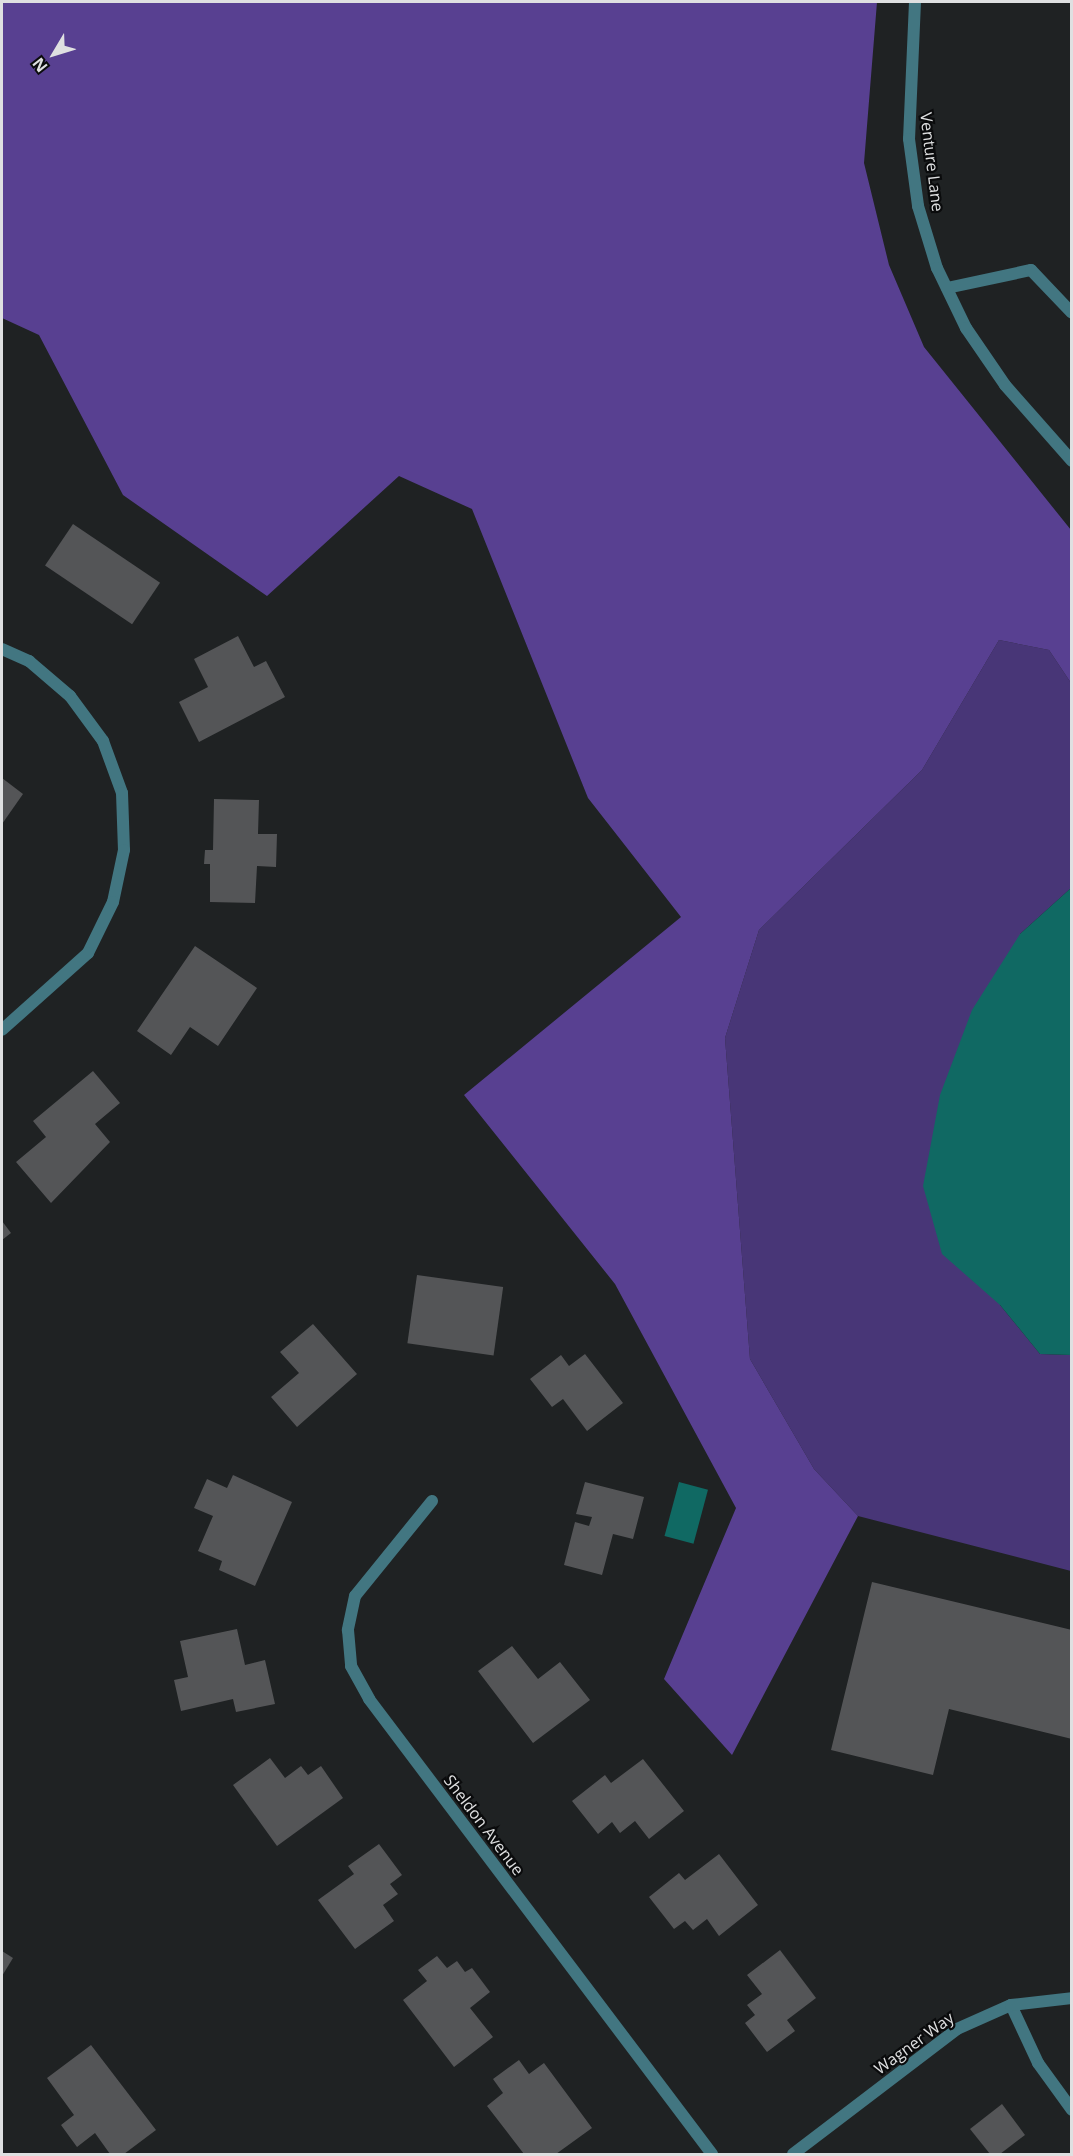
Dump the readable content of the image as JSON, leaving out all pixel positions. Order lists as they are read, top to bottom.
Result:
{
  "streets": {
    "street": ["Venture Lane", "Sheldon Avenue", "Wagner Way"]
  },
  "north": "bottom left"
}
